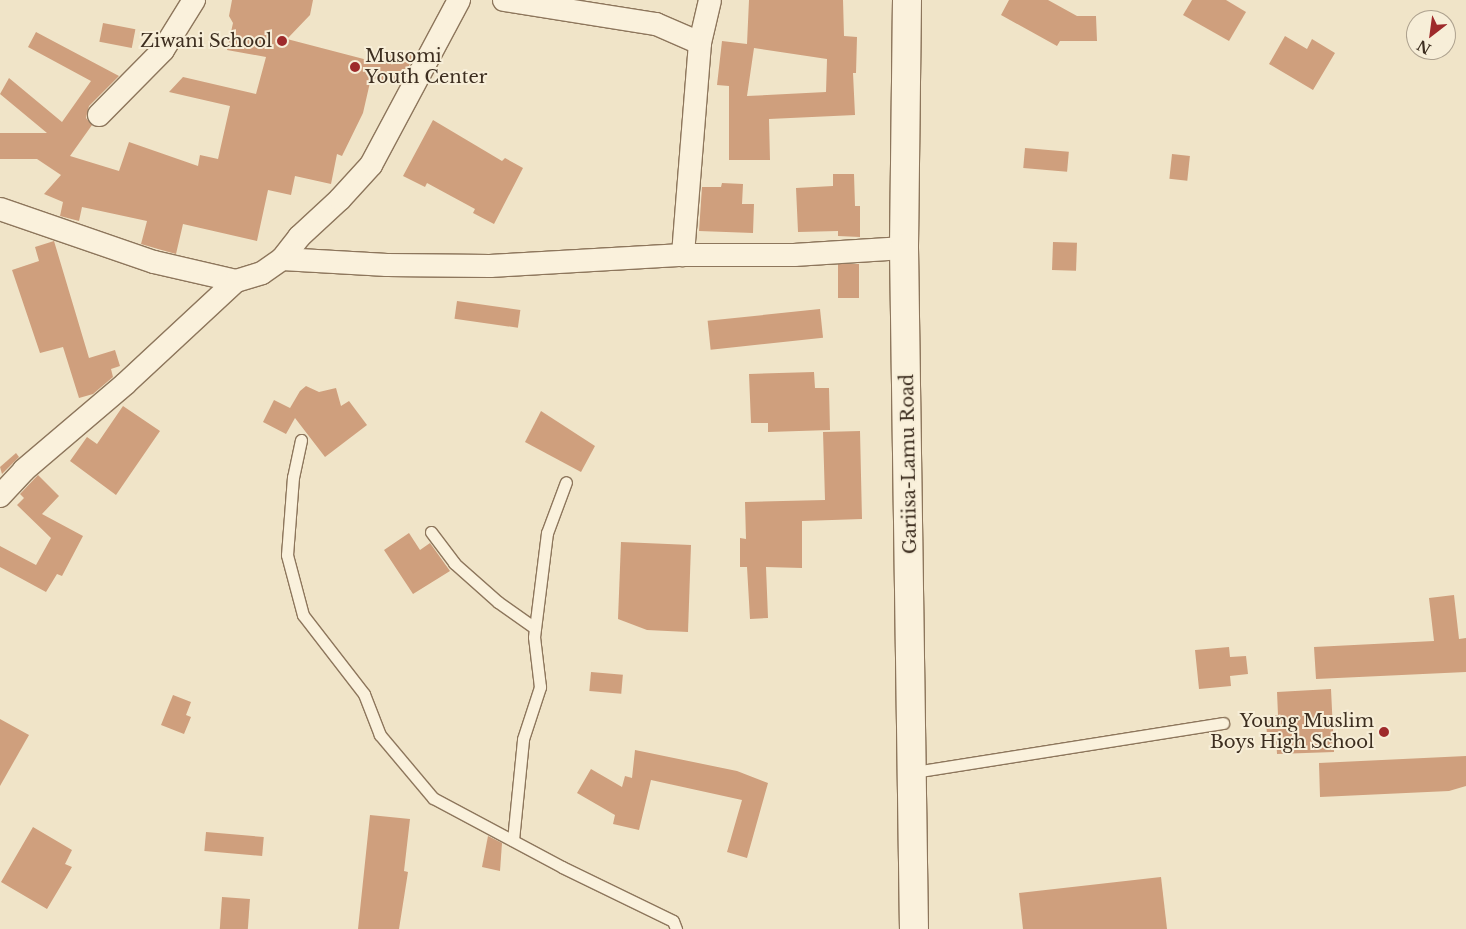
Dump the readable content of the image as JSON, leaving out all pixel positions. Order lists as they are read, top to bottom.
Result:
{
  "streets": {
    "street": ["Gariisa-Lamu Road"]
  },
  "places": ["Ziwani School", "Musomi Youth Center", "Young Muslim Boys High School"],
  "north": "bottom left"
}
